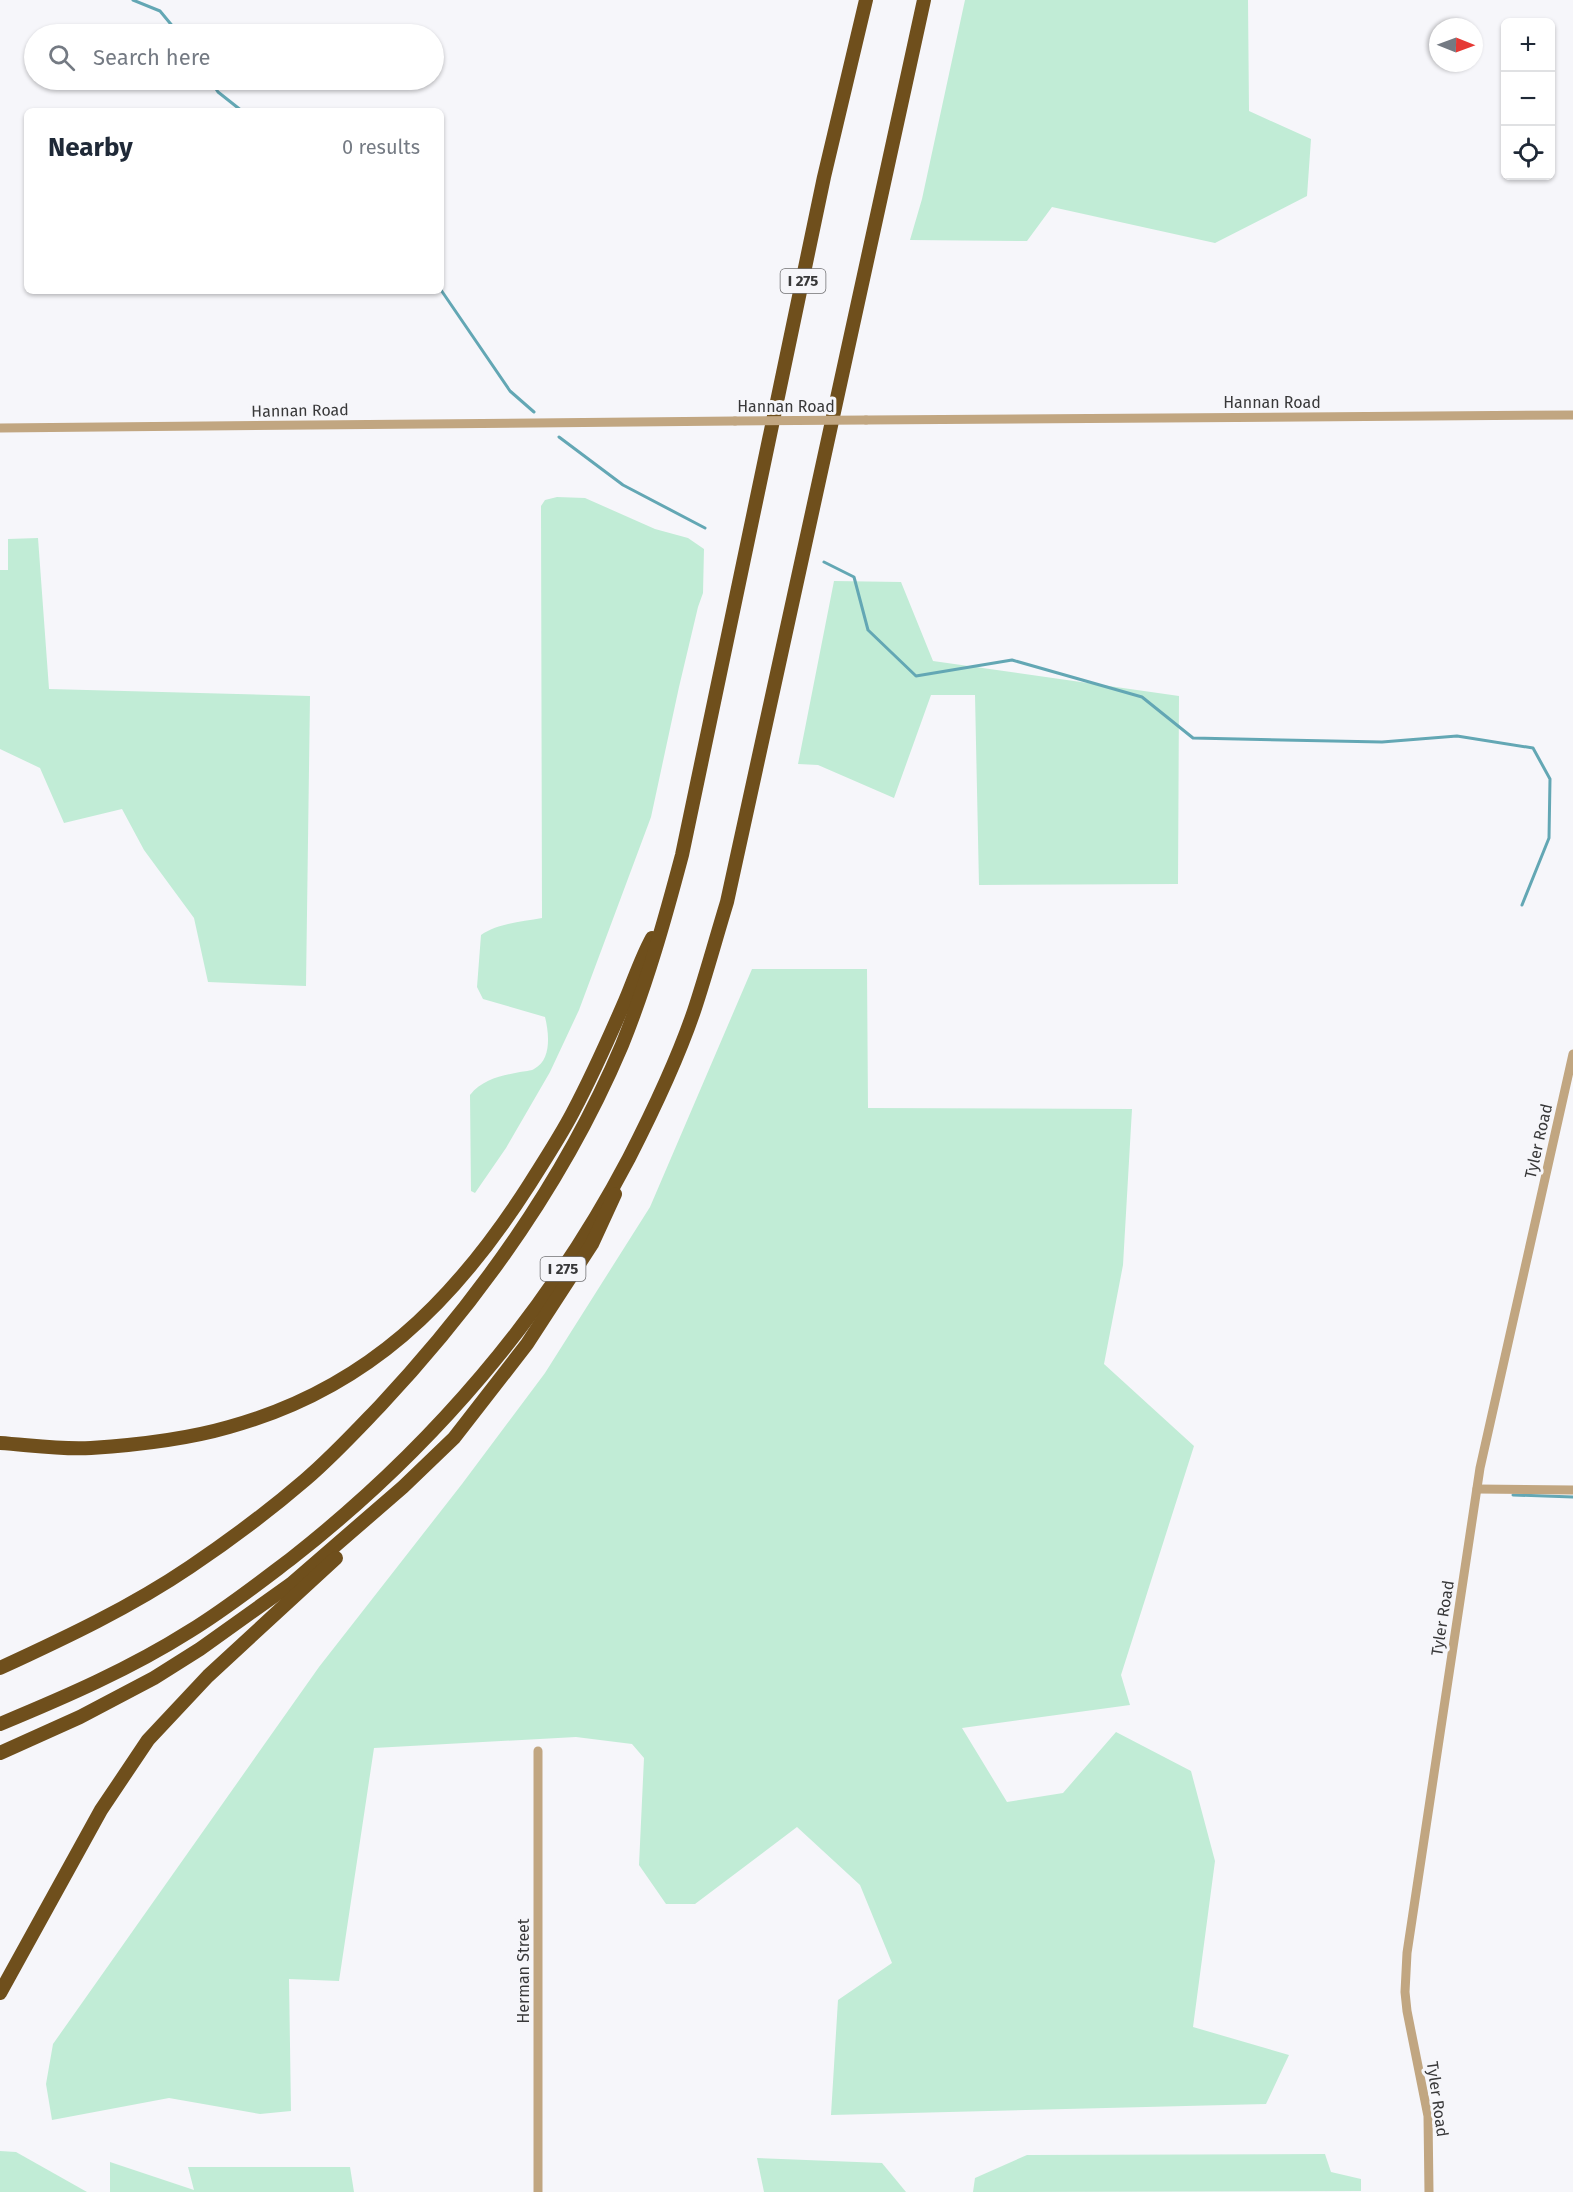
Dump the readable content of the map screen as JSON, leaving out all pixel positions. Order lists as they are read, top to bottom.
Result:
{
  "streets": {
    "highway": ["I 275"],
    "street": ["Hannan Road", "Tyler Road", "Herman Street"]
  },
  "north": "right",
  "page": {
    "map_buttons": ["+", "−"],
    "search": "Search here",
    "heading": ["Nearby", "0 results"]
  }
}
